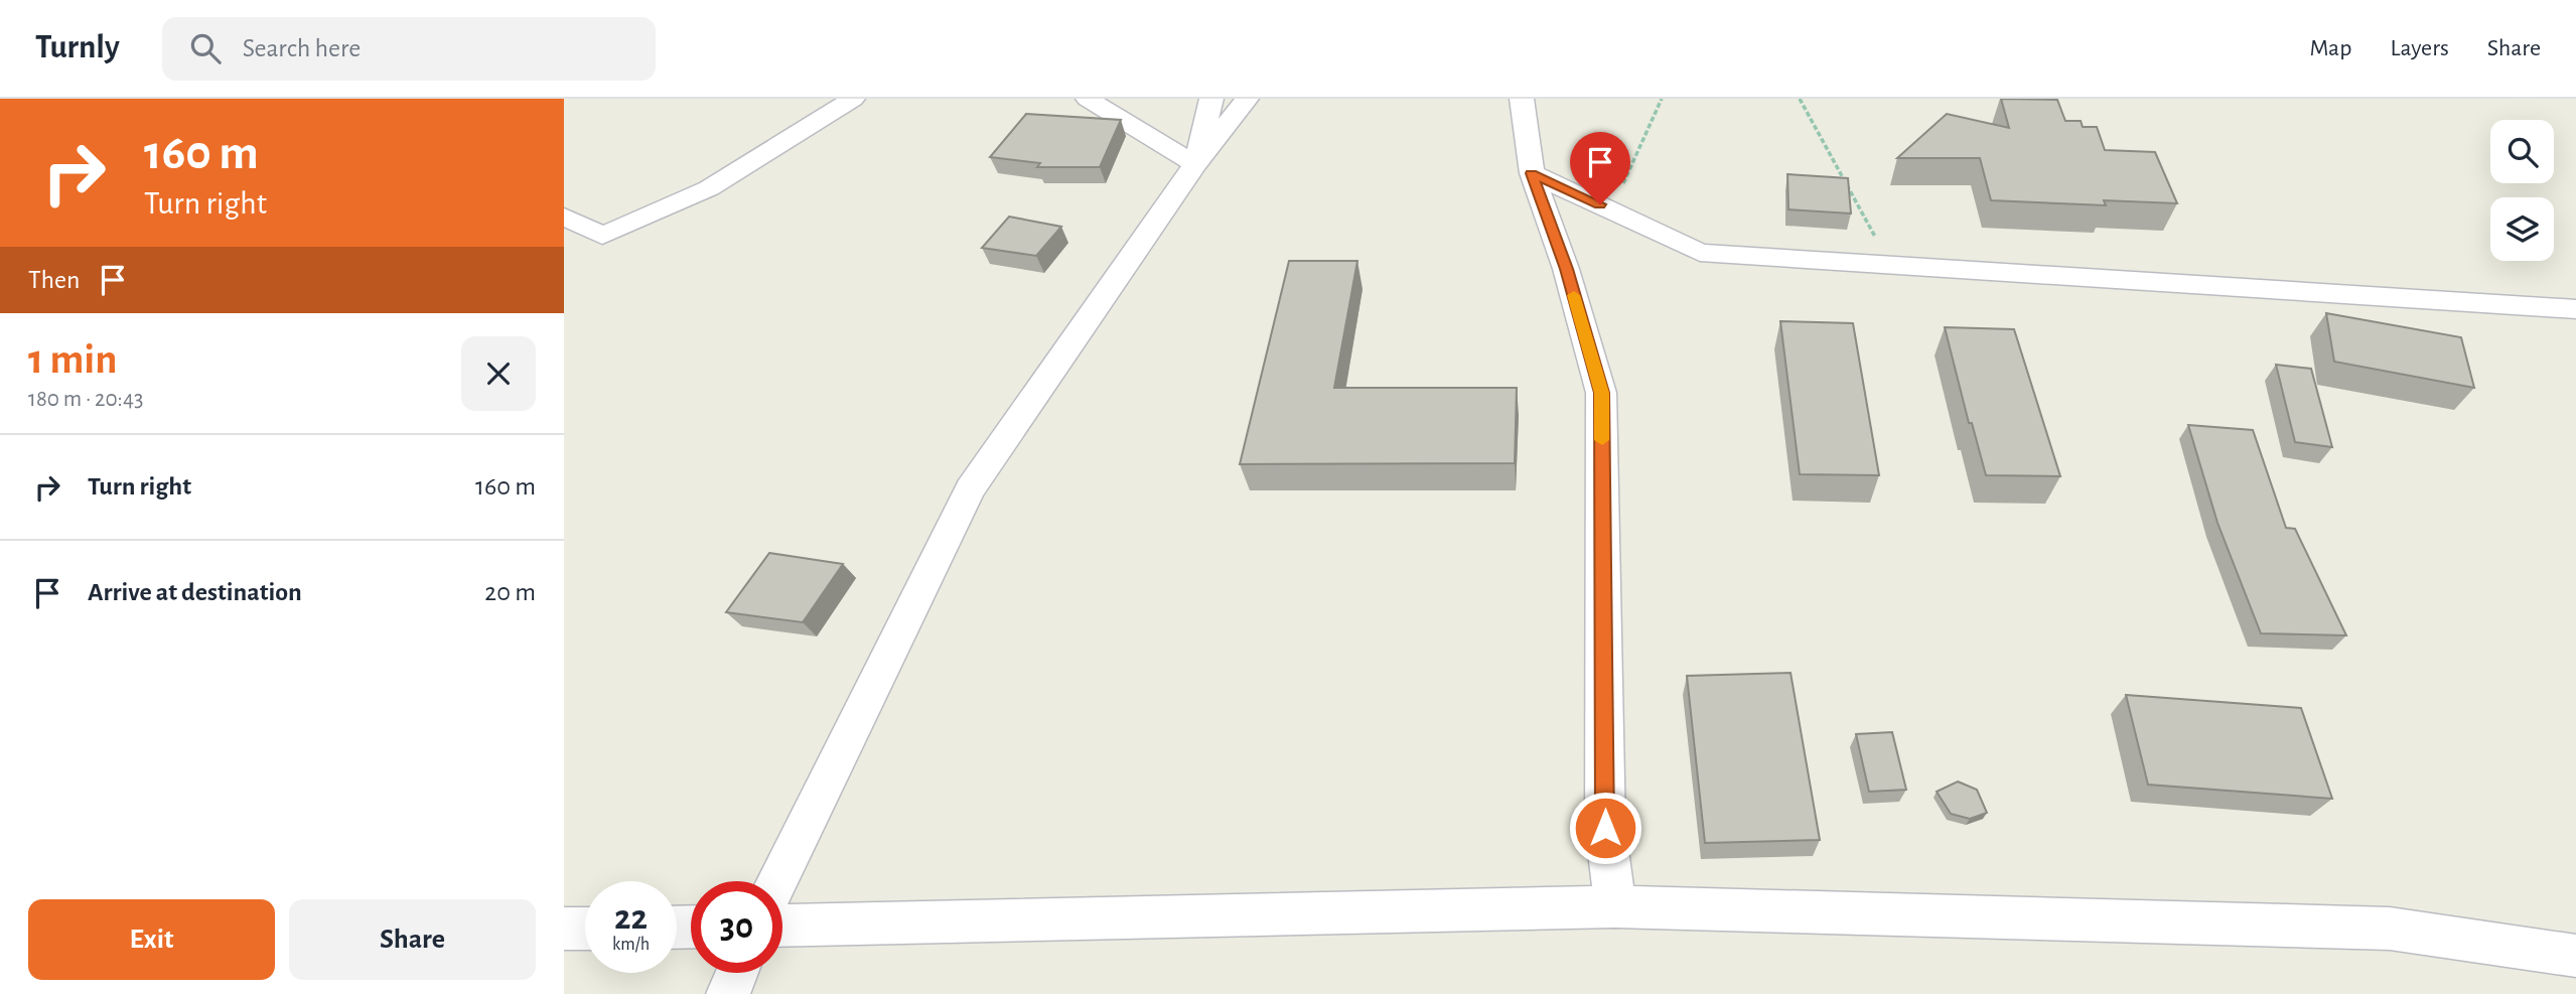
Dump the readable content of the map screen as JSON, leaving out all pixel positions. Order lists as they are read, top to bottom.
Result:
{
  "page": {
    "header": "Turnly",
    "search": "Search here",
    "nav": ["Map", "Layers", "Share"],
    "turn": ["160 m", "Turn right"],
    "then": "Then",
    "heading": ["1 min", "180 m · 20:43"],
    "list": [
      {
        "name": "Turn right",
        "value": "160 m"
      },
      {
        "name": "Arrive at destination",
        "value": "20 m"
      }
    ],
    "speed": "22 km/h",
    "limit": "30",
    "buttons": ["Exit", "Share"]
  }
}
